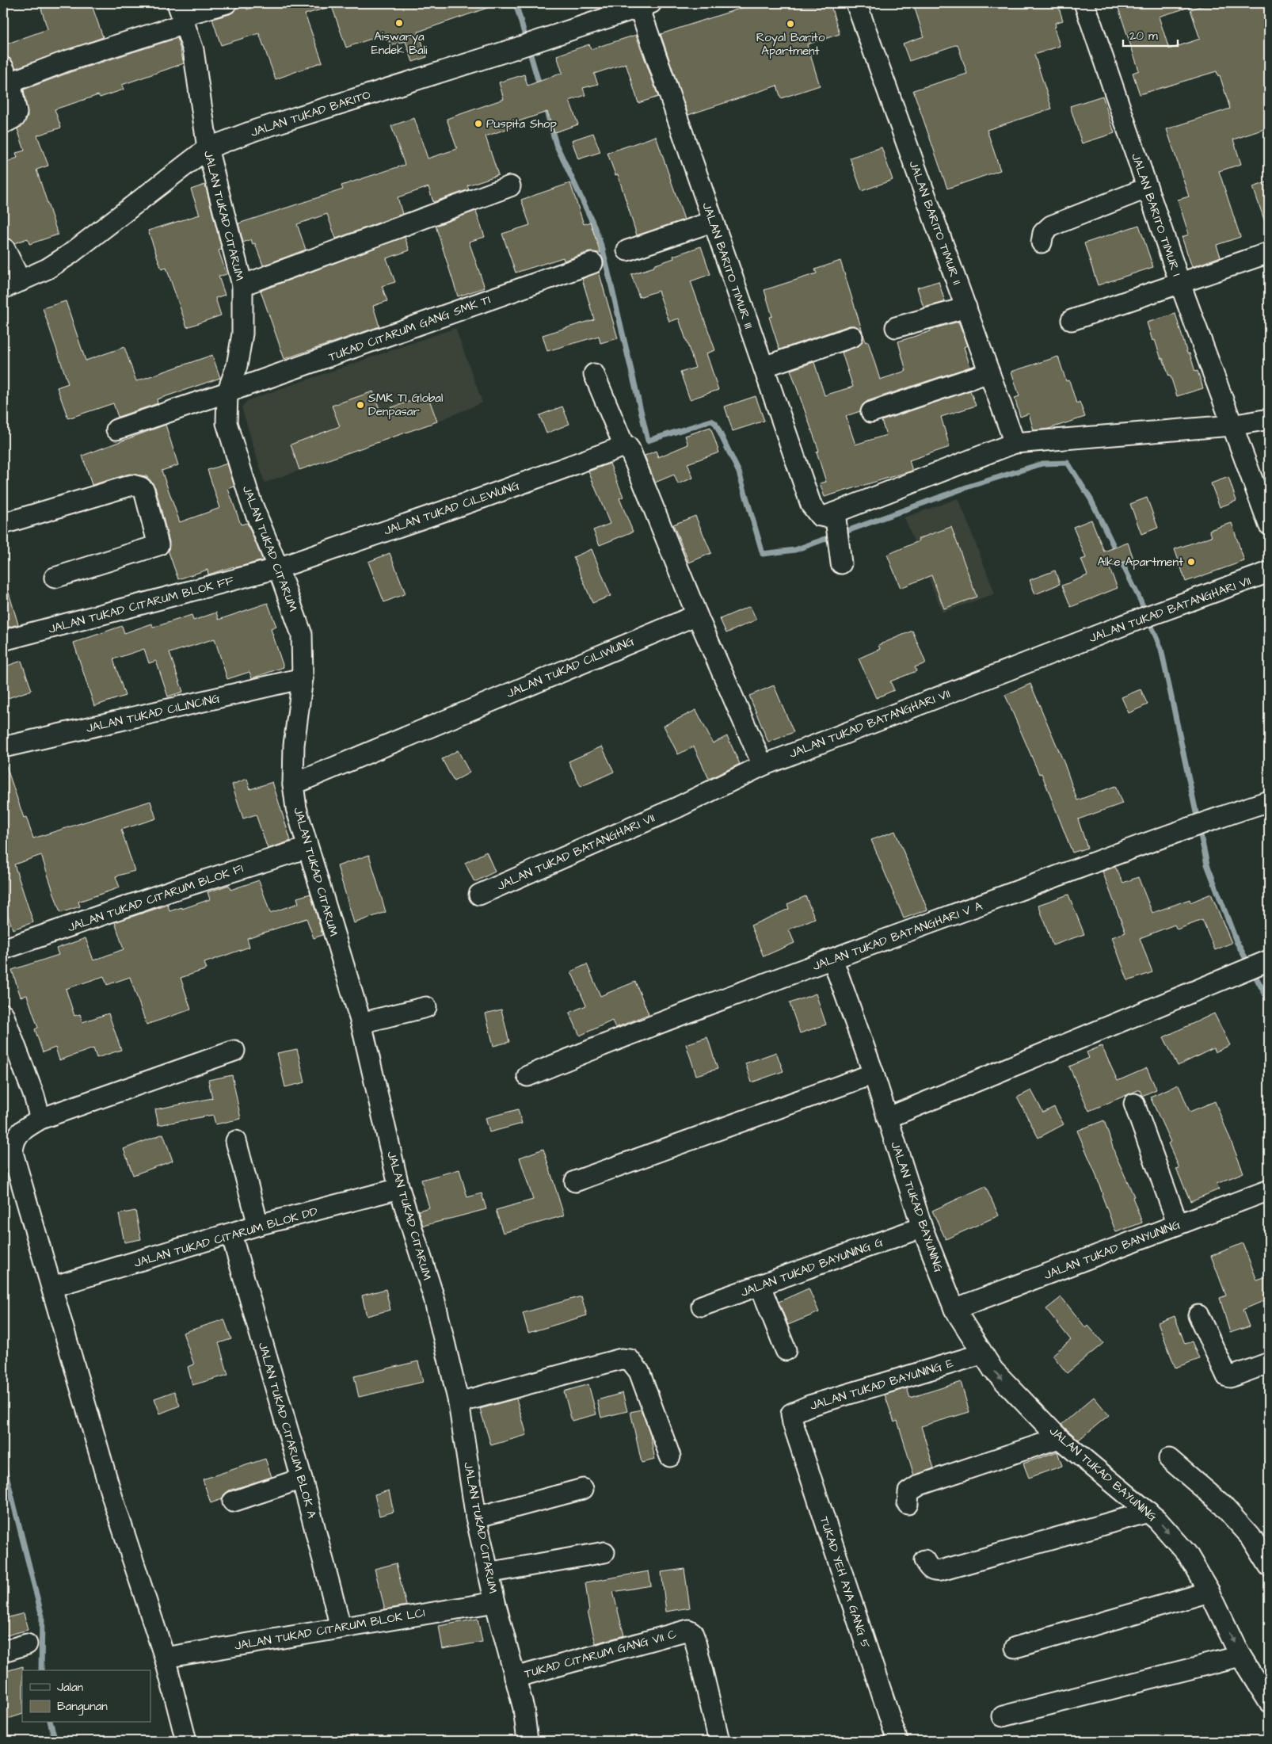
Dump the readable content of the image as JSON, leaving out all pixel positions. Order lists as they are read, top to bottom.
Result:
{
  "streets": {
    "street": [
      "JALAN TUKAD BARITO",
      "JALAN BARITO TIMUR I",
      "JALAN TUKAD CITARUM",
      "JALAN BARITO TIMUR II",
      "JALAN BARITO TIMUR III",
      "TUKAD CITARUM GANG SMK TI",
      "JALAN TUKAD CILEWUNG",
      "JALAN TUKAD CITARUM BLOK FF",
      "JALAN TUKAD BATANGHARI VII",
      "JALAN TUKAD CILIWUNG",
      "JALAN TUKAD CILINCING",
      "JALAN TUKAD CITARUM BLOK F1",
      "JALAN TUKAD BATANGHARI V A",
      "JALAN TUKAD BAYUNING",
      "JALAN TUKAD CITARUM BLOK DD",
      "JALAN TUKAD BANYUNING",
      "JALAN TUKAD BAYUNING G",
      "JALAN TUKAD BAYUNING E",
      "JALAN TUKAD CITARUM BLOK A",
      "TUKAD YEH AYA GANG 5",
      "JALAN TUKAD CITARUM BLOK LC1",
      "TUKAD CITARUM GANG VII C"
    ]
  },
  "crossings": [
    ["JALAN TUKAD BARITO", "JALAN TUKAD CITARUM"],
    ["JALAN TUKAD BARITO", "JALAN BARITO TIMUR III"],
    ["JALAN TUKAD CITARUM", "TUKAD CITARUM GANG SMK TI"],
    ["JALAN TUKAD CITARUM", "JALAN TUKAD CILEWUNG"],
    ["JALAN TUKAD CITARUM", "JALAN TUKAD CITARUM BLOK FF"],
    ["JALAN TUKAD CITARUM", "JALAN TUKAD CILIWUNG"],
    ["JALAN TUKAD CITARUM", "JALAN TUKAD CILINCING"],
    ["JALAN TUKAD CITARUM", "JALAN TUKAD CITARUM BLOK F1"],
    ["JALAN TUKAD CITARUM", "JALAN TUKAD CITARUM BLOK DD"],
    ["JALAN TUKAD CITARUM", "JALAN TUKAD CITARUM BLOK LC1"],
    ["JALAN TUKAD CITARUM", "TUKAD CITARUM GANG VII C"],
    ["JALAN BARITO TIMUR II", "JALAN BARITO TIMUR III"],
    ["JALAN TUKAD CILEWUNG", "JALAN TUKAD CITARUM BLOK FF"],
    ["JALAN TUKAD BATANGHARI V A", "JALAN TUKAD BAYUNING"],
    ["JALAN TUKAD BAYUNING", "JALAN TUKAD BANYUNING"],
    ["JALAN TUKAD BAYUNING", "JALAN TUKAD BAYUNING G"],
    ["JALAN TUKAD BAYUNING", "JALAN TUKAD BAYUNING E"],
    ["JALAN TUKAD CITARUM BLOK DD", "JALAN TUKAD CITARUM BLOK A"],
    ["JALAN TUKAD BAYUNING E", "TUKAD YEH AYA GANG 5"],
    ["JALAN TUKAD CITARUM BLOK A", "JALAN TUKAD CITARUM BLOK LC1"]
  ],
  "places": [
    "Aiswarya Endek Bali",
    "Royal Barito Apartment",
    "Puspita Shop",
    "SMK TI Global Denpasar",
    "Alke Apartment"
  ],
  "legend": ["Jalan", "Bangunan"],
  "scale_bar": "20 m"
}
